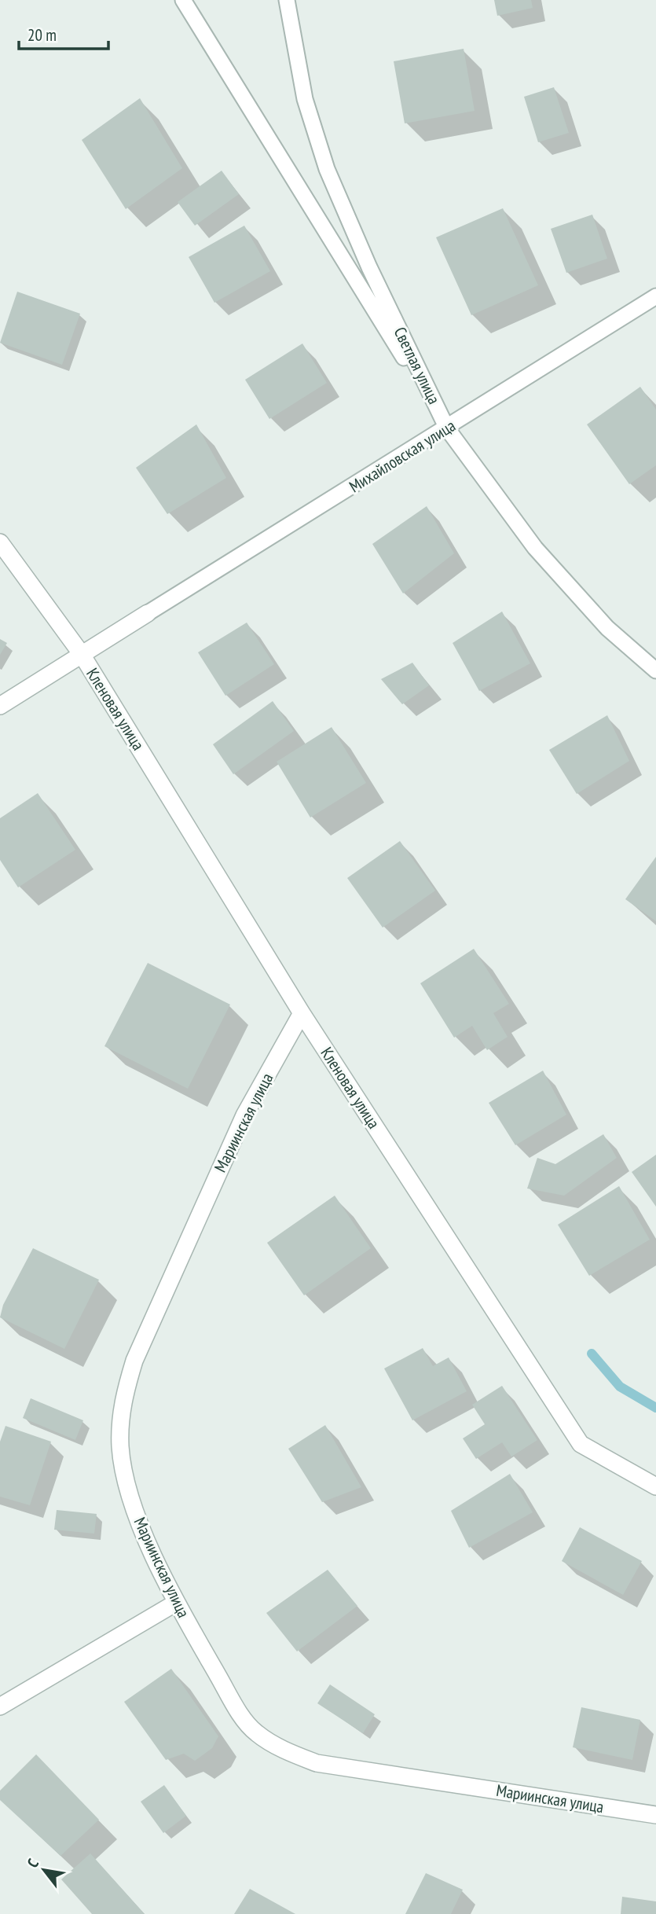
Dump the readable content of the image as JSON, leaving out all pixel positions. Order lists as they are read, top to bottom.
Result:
{
  "streets": {
    "street": ["Кленовая улица", "Мариинская улица"],
    "lane": ["Светлая улица", "Михайловская улица"]
  },
  "crossings": [
    ["Светлая улица", "Михайловская улица"],
    ["Кленовая улица", "Мариинская улица"]
  ],
  "scale_bar": "20 m",
  "north": "top left"
}
